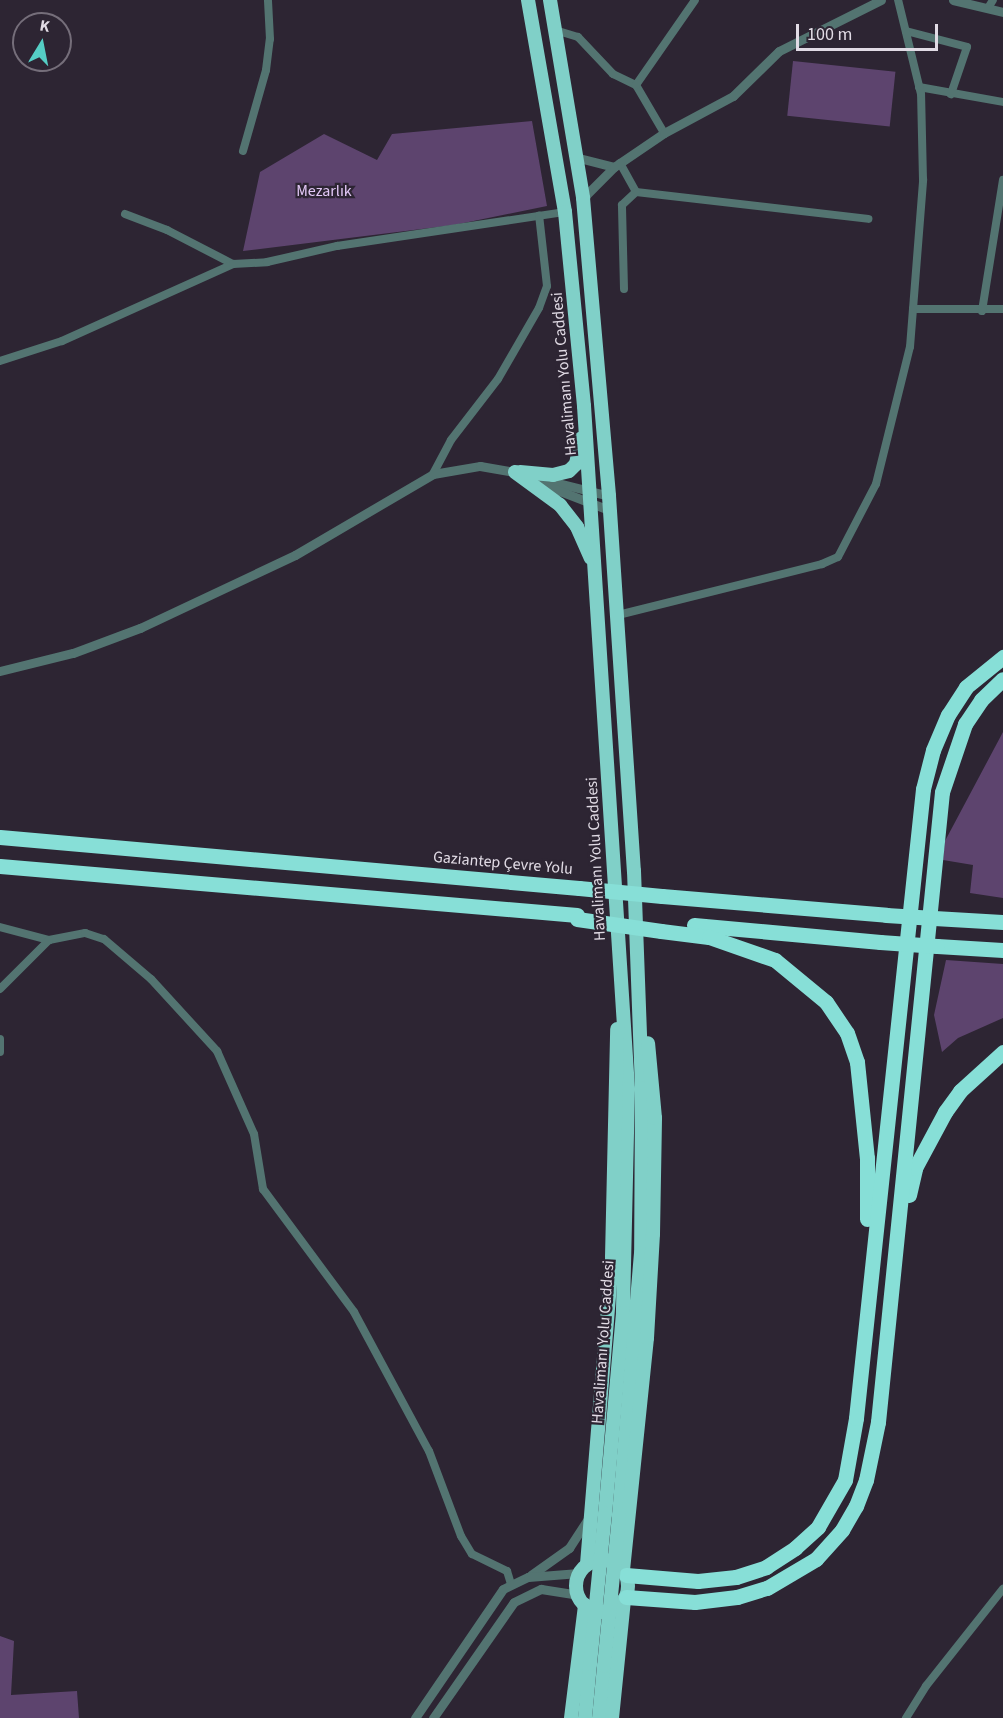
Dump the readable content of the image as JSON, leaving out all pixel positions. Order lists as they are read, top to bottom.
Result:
{
  "streets": {
    "highway": ["Havalimanı Yolu Caddesi", "Gaziantep Çevre Yolu"]
  },
  "parks": ["Mezarlık"],
  "scale_bar": "100 m",
  "north": "top"
}
